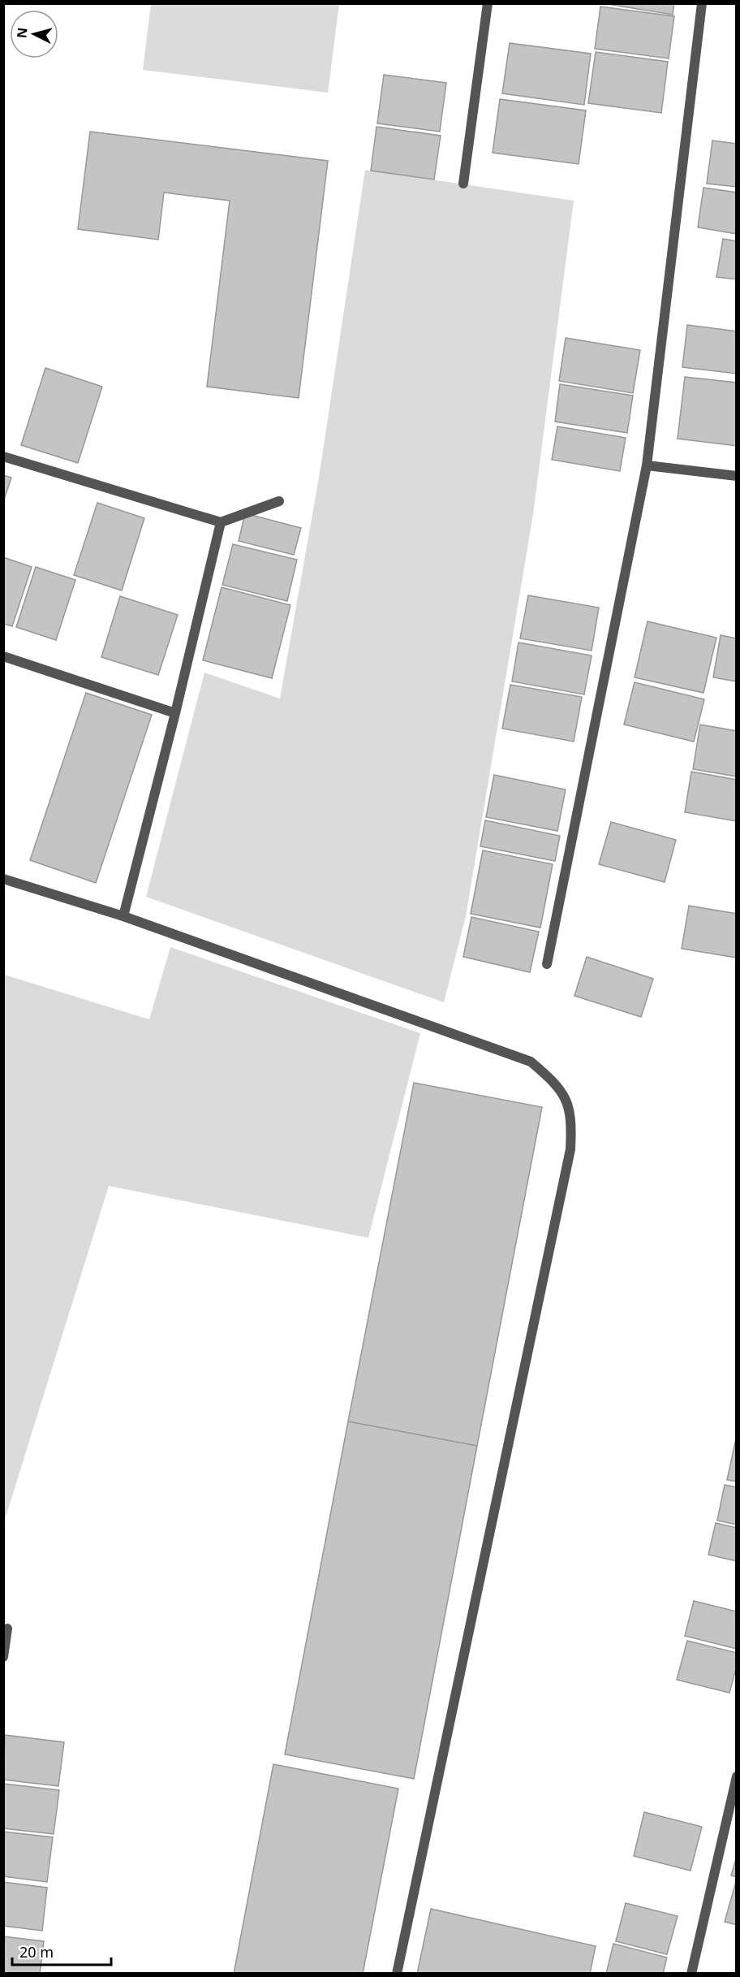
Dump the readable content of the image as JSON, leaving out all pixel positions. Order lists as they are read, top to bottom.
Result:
{
  "scale_bar": "20 m",
  "north": "left"
}
